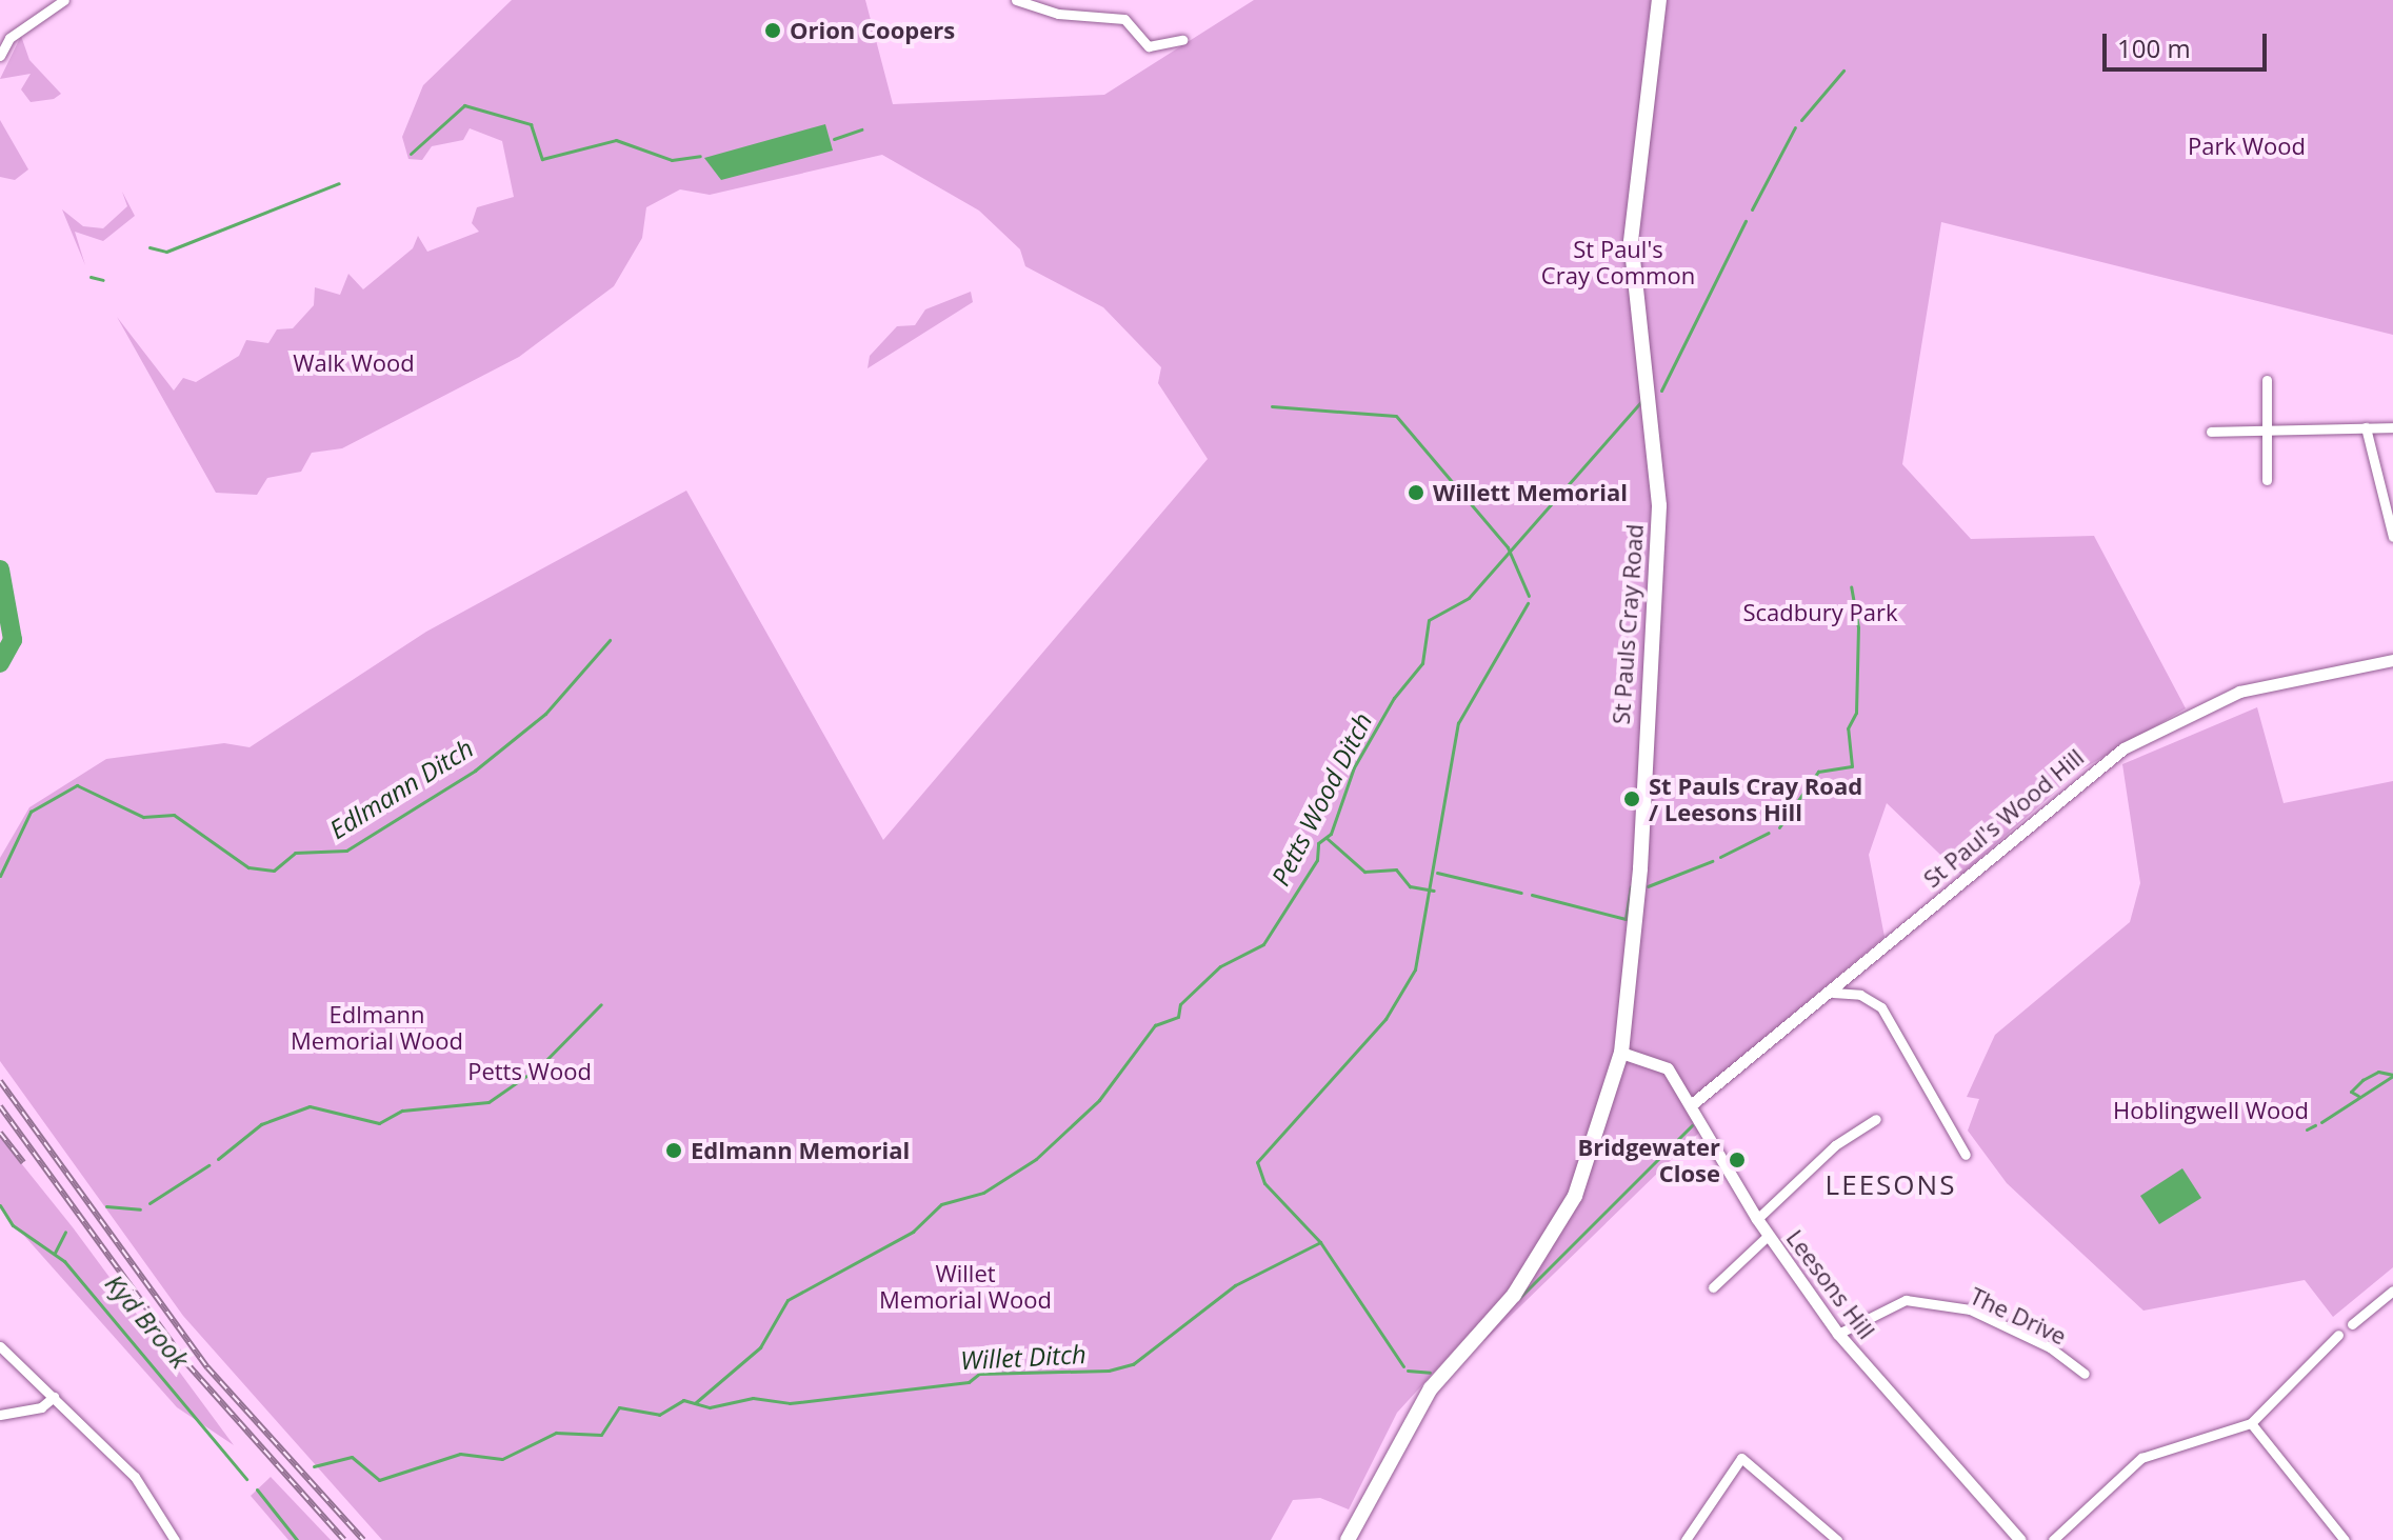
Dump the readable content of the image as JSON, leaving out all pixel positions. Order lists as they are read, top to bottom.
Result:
{
  "streets": {
    "main road": ["St Pauls Cray Road"],
    "street": ["St Paul's Wood Hill", "Leesons Hill", "The Drive"]
  },
  "crossings": [
    ["St Pauls Cray Road", "Leesons Hill"],
    ["St Paul's Wood Hill", "Leesons Hill"],
    ["Leesons Hill", "The Drive"]
  ],
  "districts": ["LEESONS"],
  "water": [
    "Edlmann Ditch",
    "Petts Wood Ditch",
    "Kyd Brook",
    "Willet Ditch"
  ],
  "parks": [
    "Park Wood",
    "St Paul's Cray Common",
    "Walk Wood",
    "Scadbury Park",
    "Edlmann Memorial Wood",
    "Petts Wood",
    "Hoblingwell Wood",
    "Willet Memorial Wood"
  ],
  "places": [
    "Orion Coopers",
    "Willett Memorial",
    "St Pauls Cray Road / Leesons Hill",
    "Edlmann Memorial",
    "Bridgewater Close"
  ],
  "scale_bar": "100 m"
}
